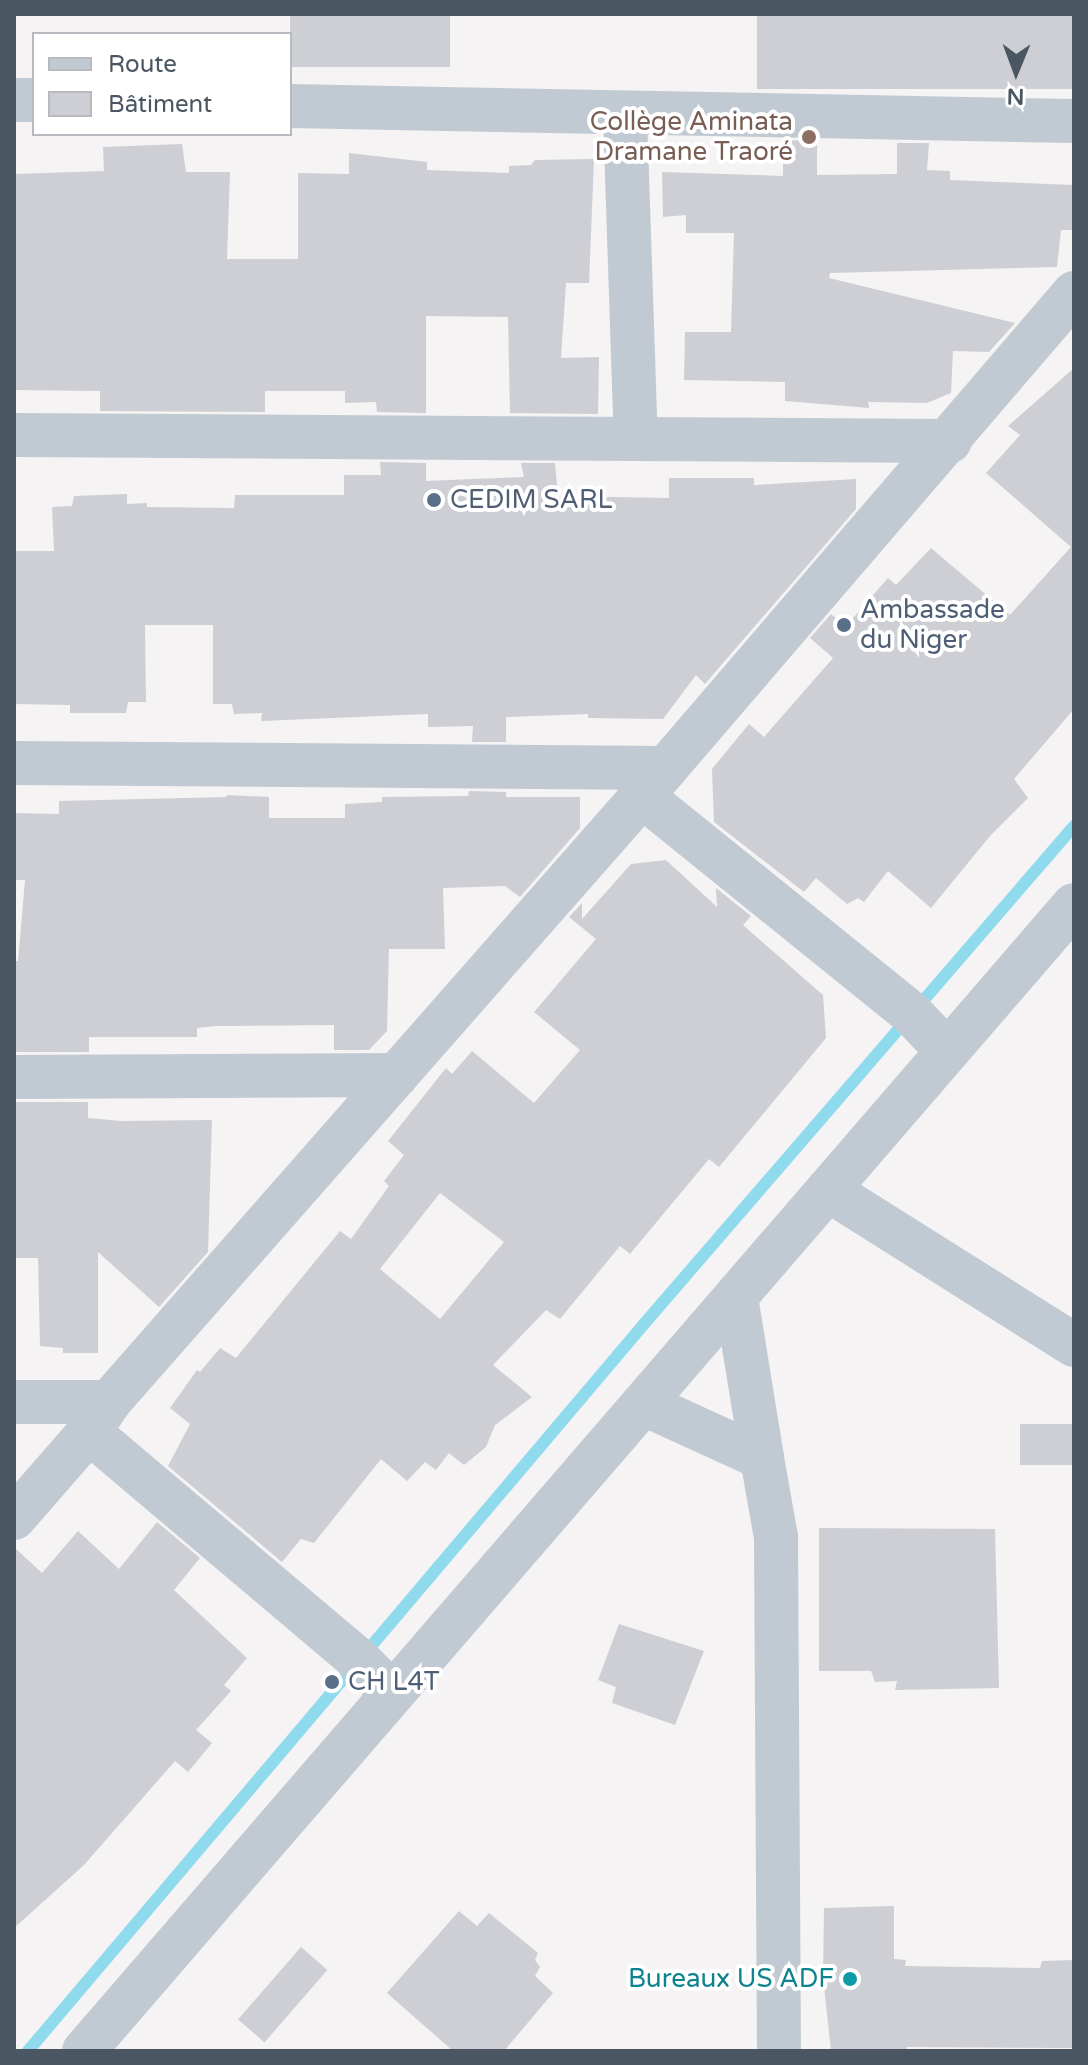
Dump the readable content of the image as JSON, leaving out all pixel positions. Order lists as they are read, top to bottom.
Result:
{
  "places": [
    "Collège Aminata Dramane Traoré",
    "CEDIM SARL",
    "Ambassade du Niger",
    "CH L4T",
    "Bureaux US ADF"
  ],
  "legend": ["Route", "Bâtiment"],
  "north": "bottom"
}
